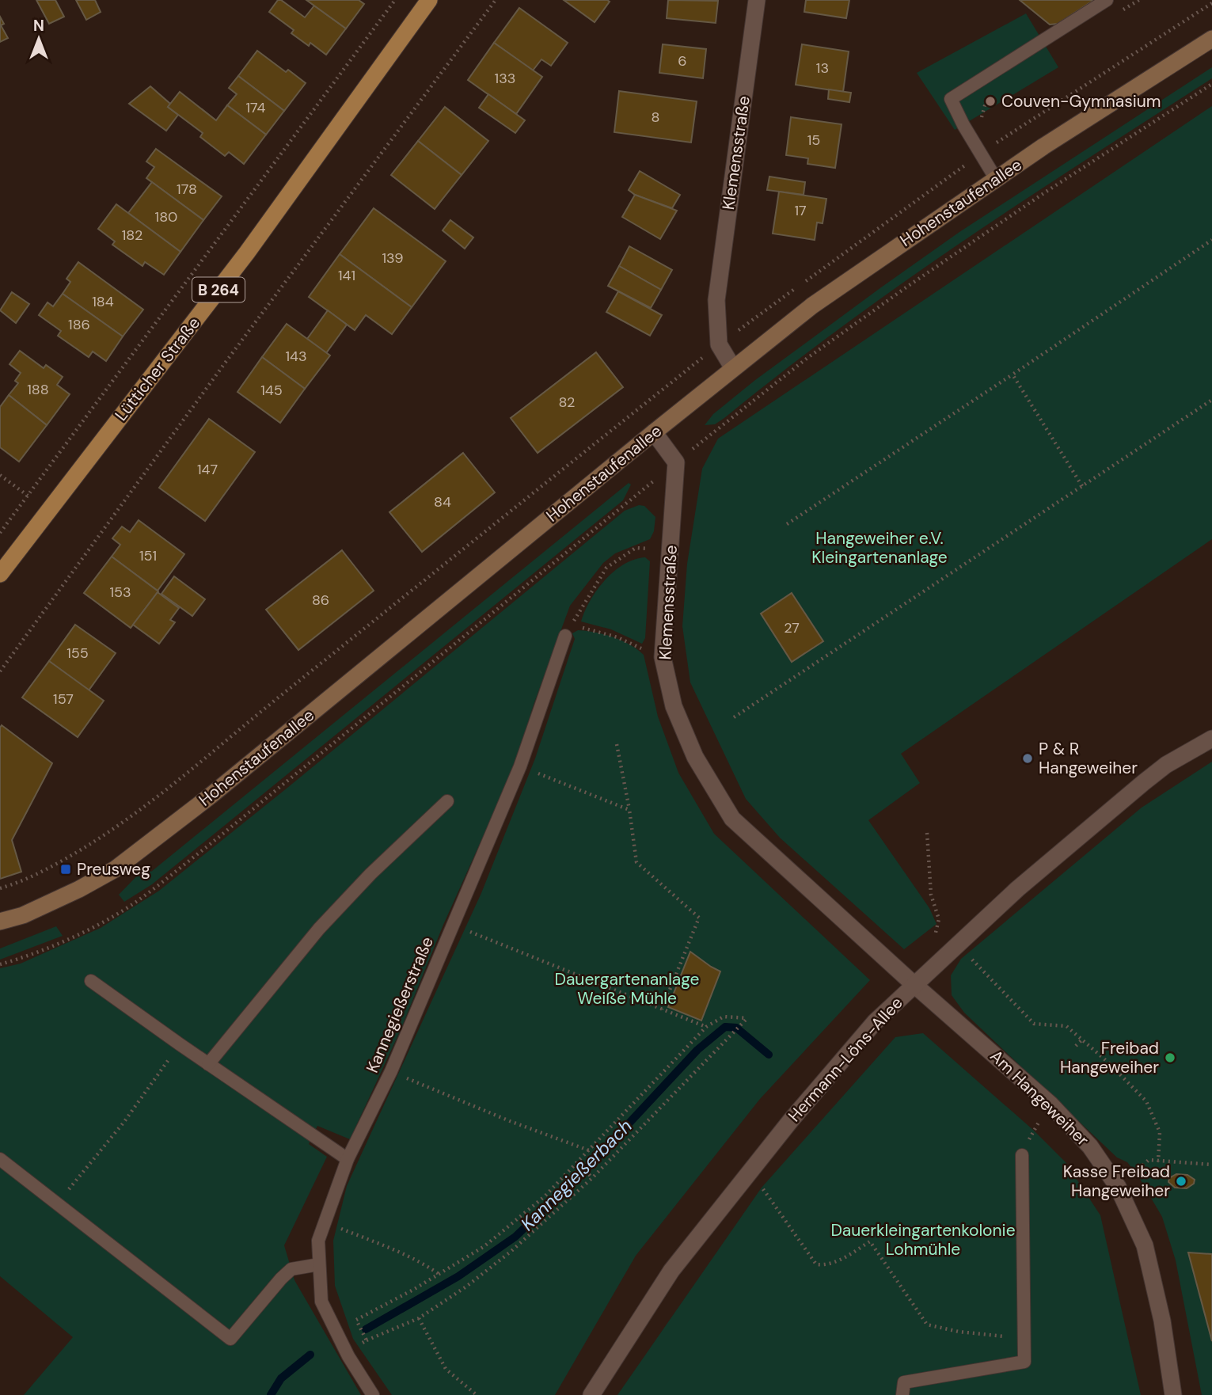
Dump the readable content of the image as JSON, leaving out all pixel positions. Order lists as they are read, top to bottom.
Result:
{
  "streets": {
    "main road": ["Hohenstaufenallee", "B 264", "Lütticher Straße"],
    "street": ["Klemensstraße", "Hermann-Löns-Allee", "Am Hangeweiher"],
    "lane": ["Kannegießerstraße"]
  },
  "crossings": [
    ["Klemensstraße", "Hohenstaufenallee"],
    ["Klemensstraße", "Hermann-Löns-Allee"],
    ["Klemensstraße", "Am Hangeweiher"],
    ["Hermann-Löns-Allee", "Am Hangeweiher"]
  ],
  "water": ["Kannegießerbach"],
  "parks": ["Hangeweiher e.V. Kleingartenanlage", "Dauergartenanlage Weiße Mühle", "Dauerkleingartenkolonie Lohmühle"],
  "places": {
    "other": [
      "Couven-Gymnasium",
      "P & R Hangeweiher",
      "Freibad Hangeweiher",
      "Kasse Freibad Hangeweiher"
    ],
    "transit": ["Preusweg"]
  },
  "house_numbers": [
    "6",
    "13",
    "133",
    "174",
    "8",
    "15",
    "178",
    "17",
    "180",
    "182",
    "139",
    "141",
    "184",
    "186",
    "143",
    "188",
    "145",
    "82",
    "147",
    "84",
    "151",
    "153",
    "86",
    "27",
    "155",
    "157"
  ],
  "north": "top"
}
